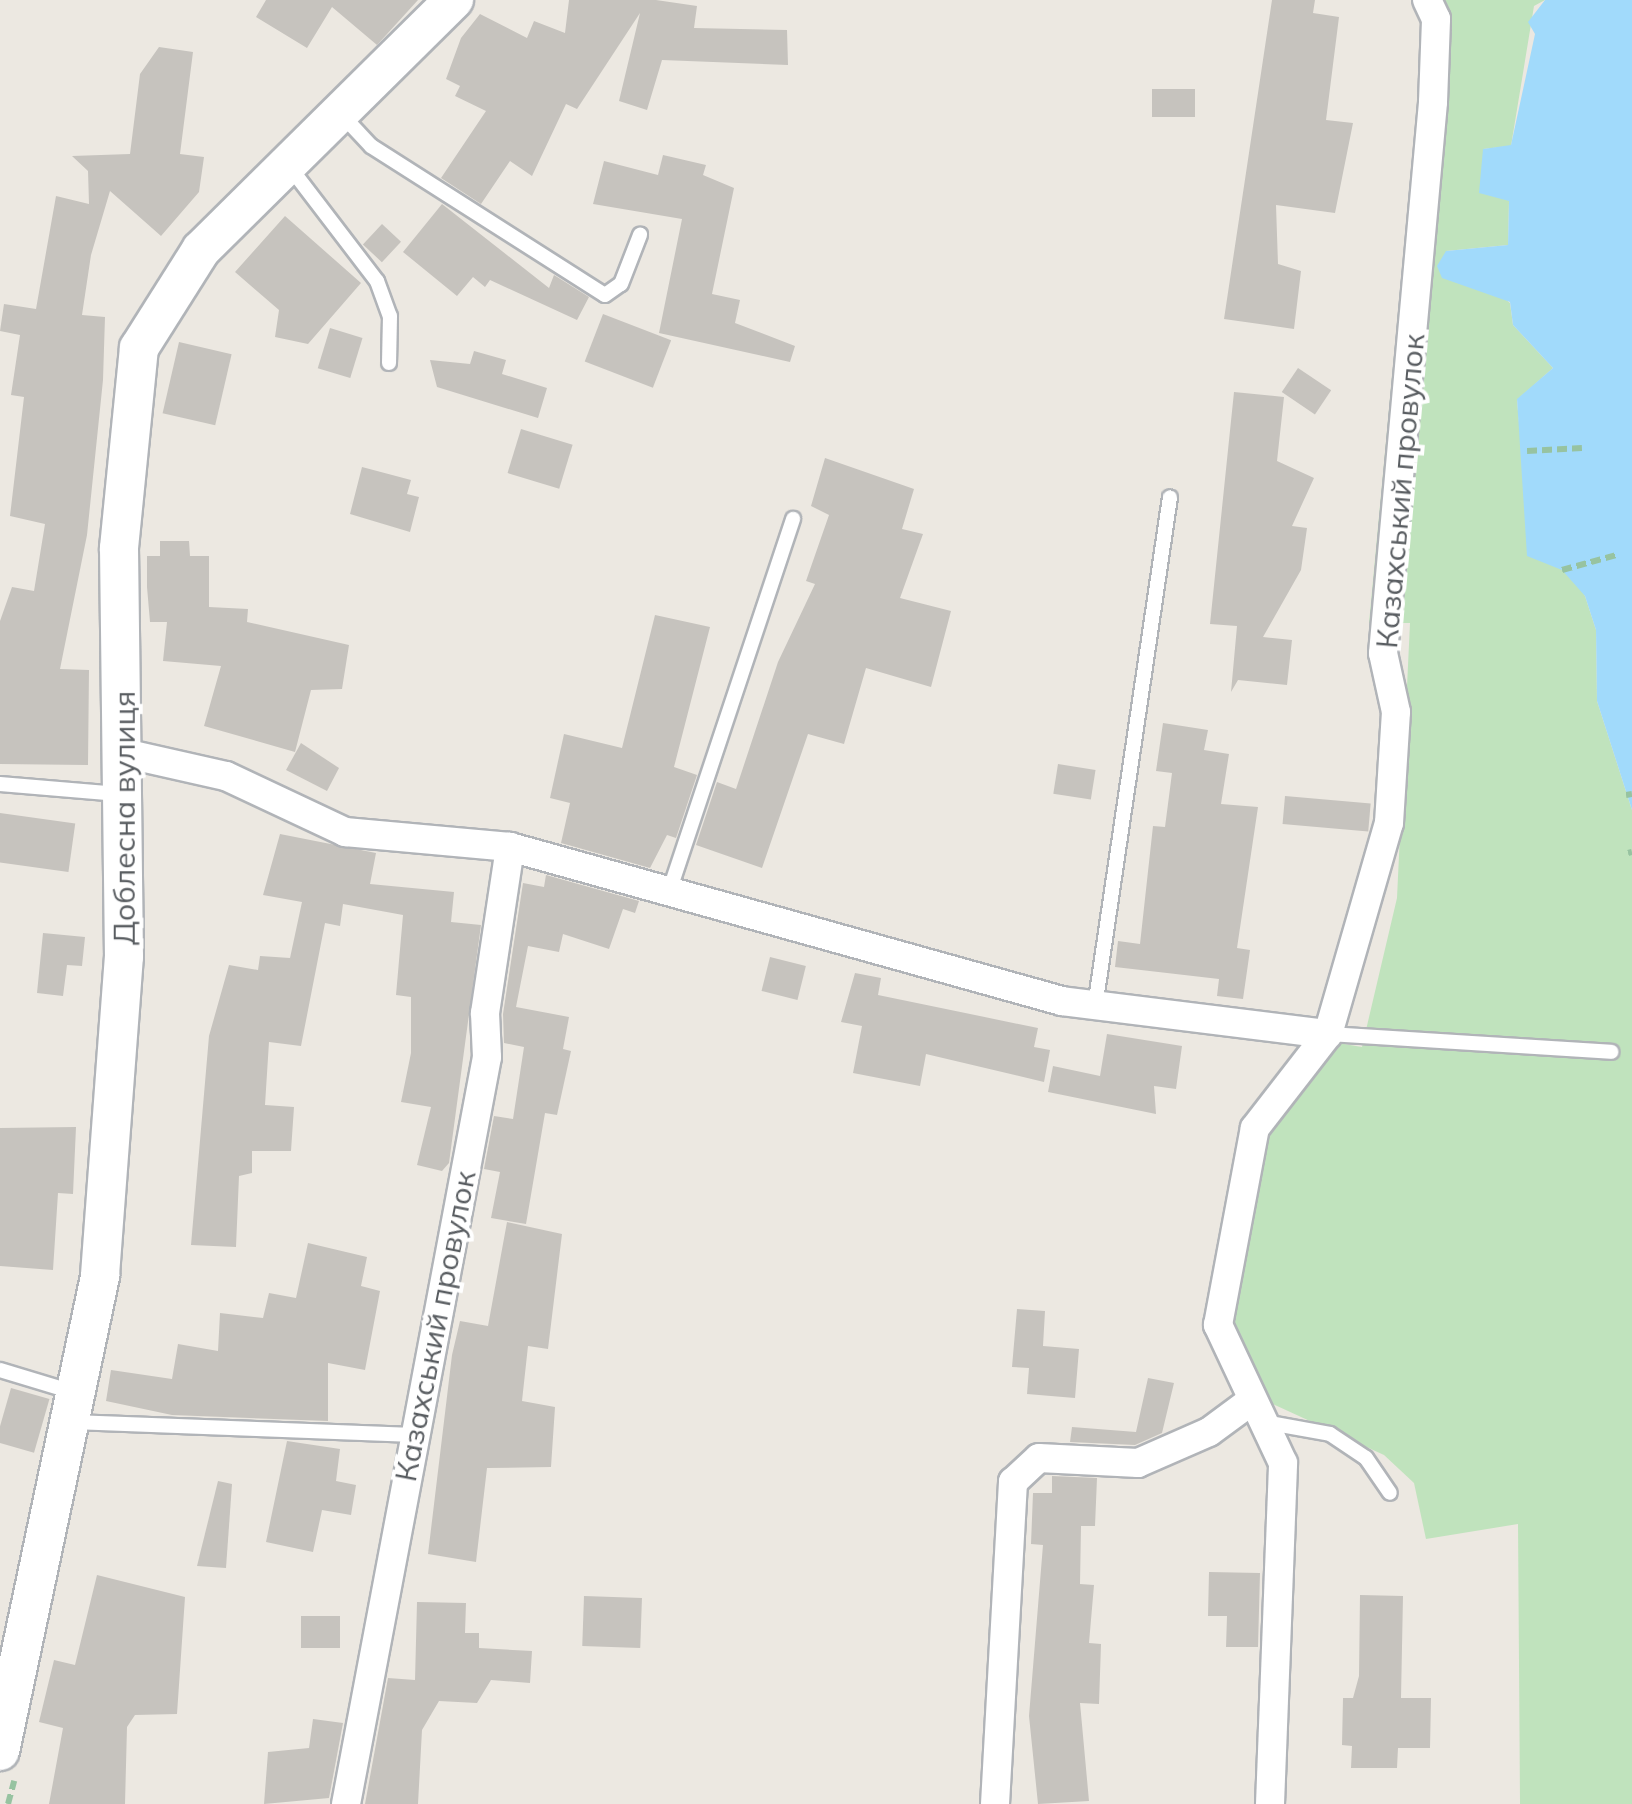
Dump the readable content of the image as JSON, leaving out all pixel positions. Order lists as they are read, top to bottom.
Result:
{
  "streets": {
    "street": ["Казахський провулок", "Доблесна вулиця"]
  }
}
